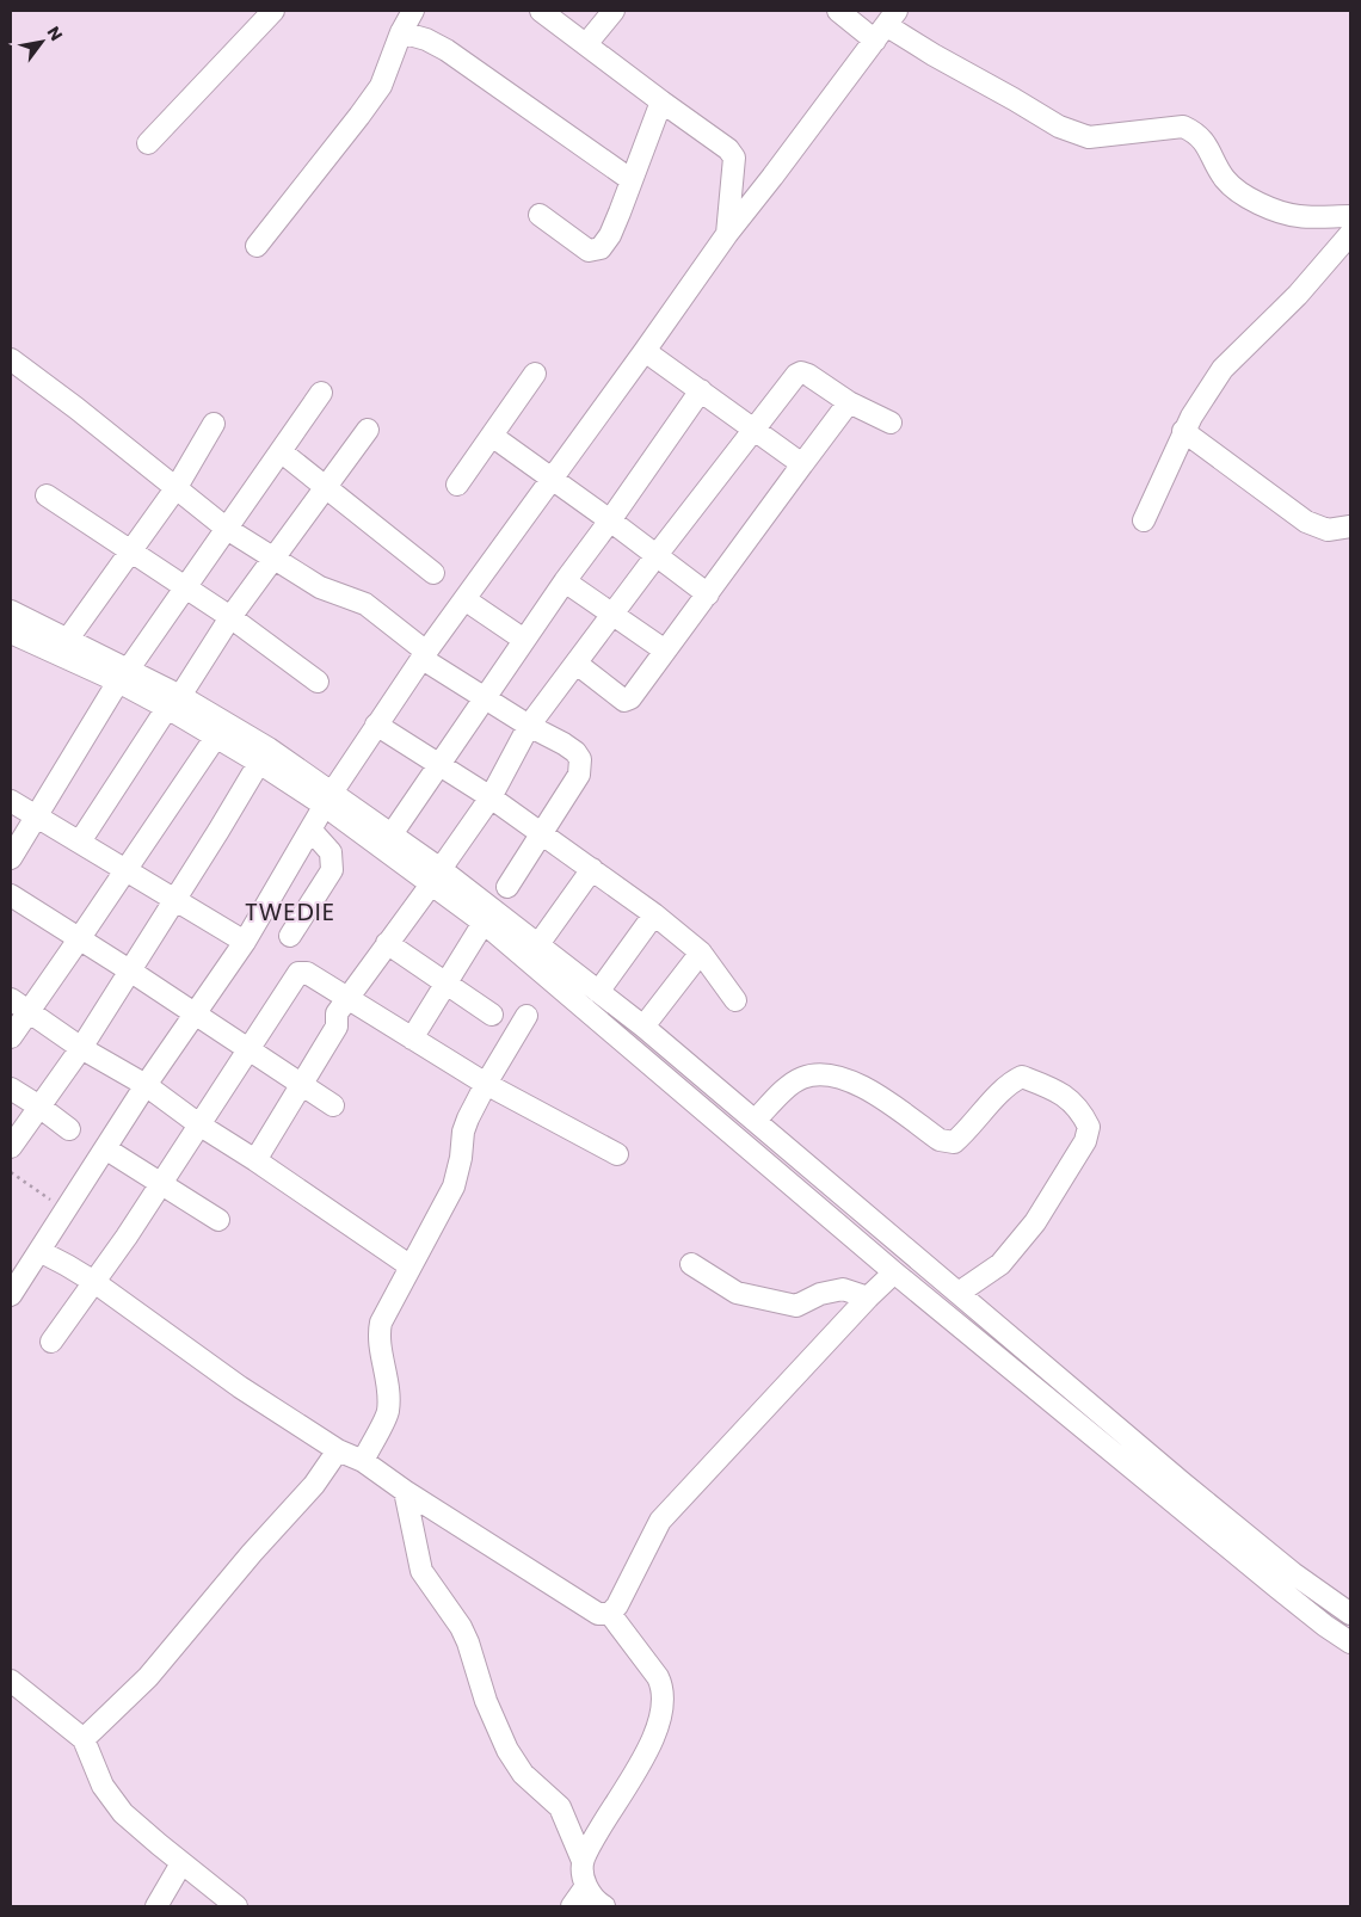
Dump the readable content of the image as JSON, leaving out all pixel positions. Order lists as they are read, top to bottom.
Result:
{
  "districts": ["TWEDIE"],
  "north": "top right"
}
